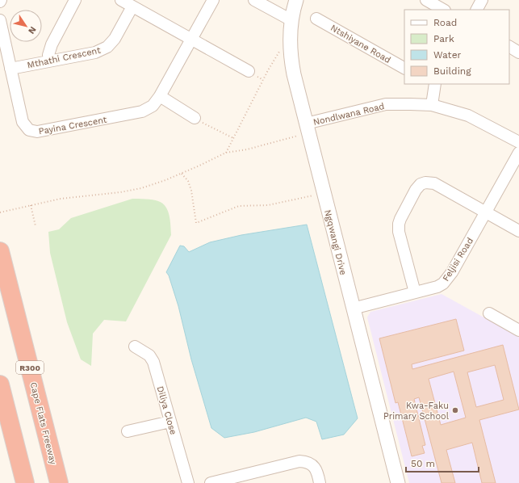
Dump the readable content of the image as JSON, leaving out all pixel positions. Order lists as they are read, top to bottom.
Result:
{
  "streets": {
    "highway": ["R300", "Cape Flats Freeway"],
    "street": [
      "Ntshiyane Road",
      "Mthathi Crescent",
      "Nondlwana Road",
      "Payina Crescent",
      "Ngqwangi Drive",
      "Feljisi Road",
      "Diliya Close"
    ]
  },
  "crossings": [
    ["Mthathi Crescent", "Payina Crescent"],
    ["Nondlwana Road", "Ngqwangi Drive"],
    ["Ngqwangi Drive", "Feljisi Road"]
  ],
  "places": ["Kwa-Faku Primary School"],
  "legend": [
    "Road",
    "Park",
    "Water",
    "Building"
  ],
  "scale_bar": "50 m",
  "north": "bottom right"
}
